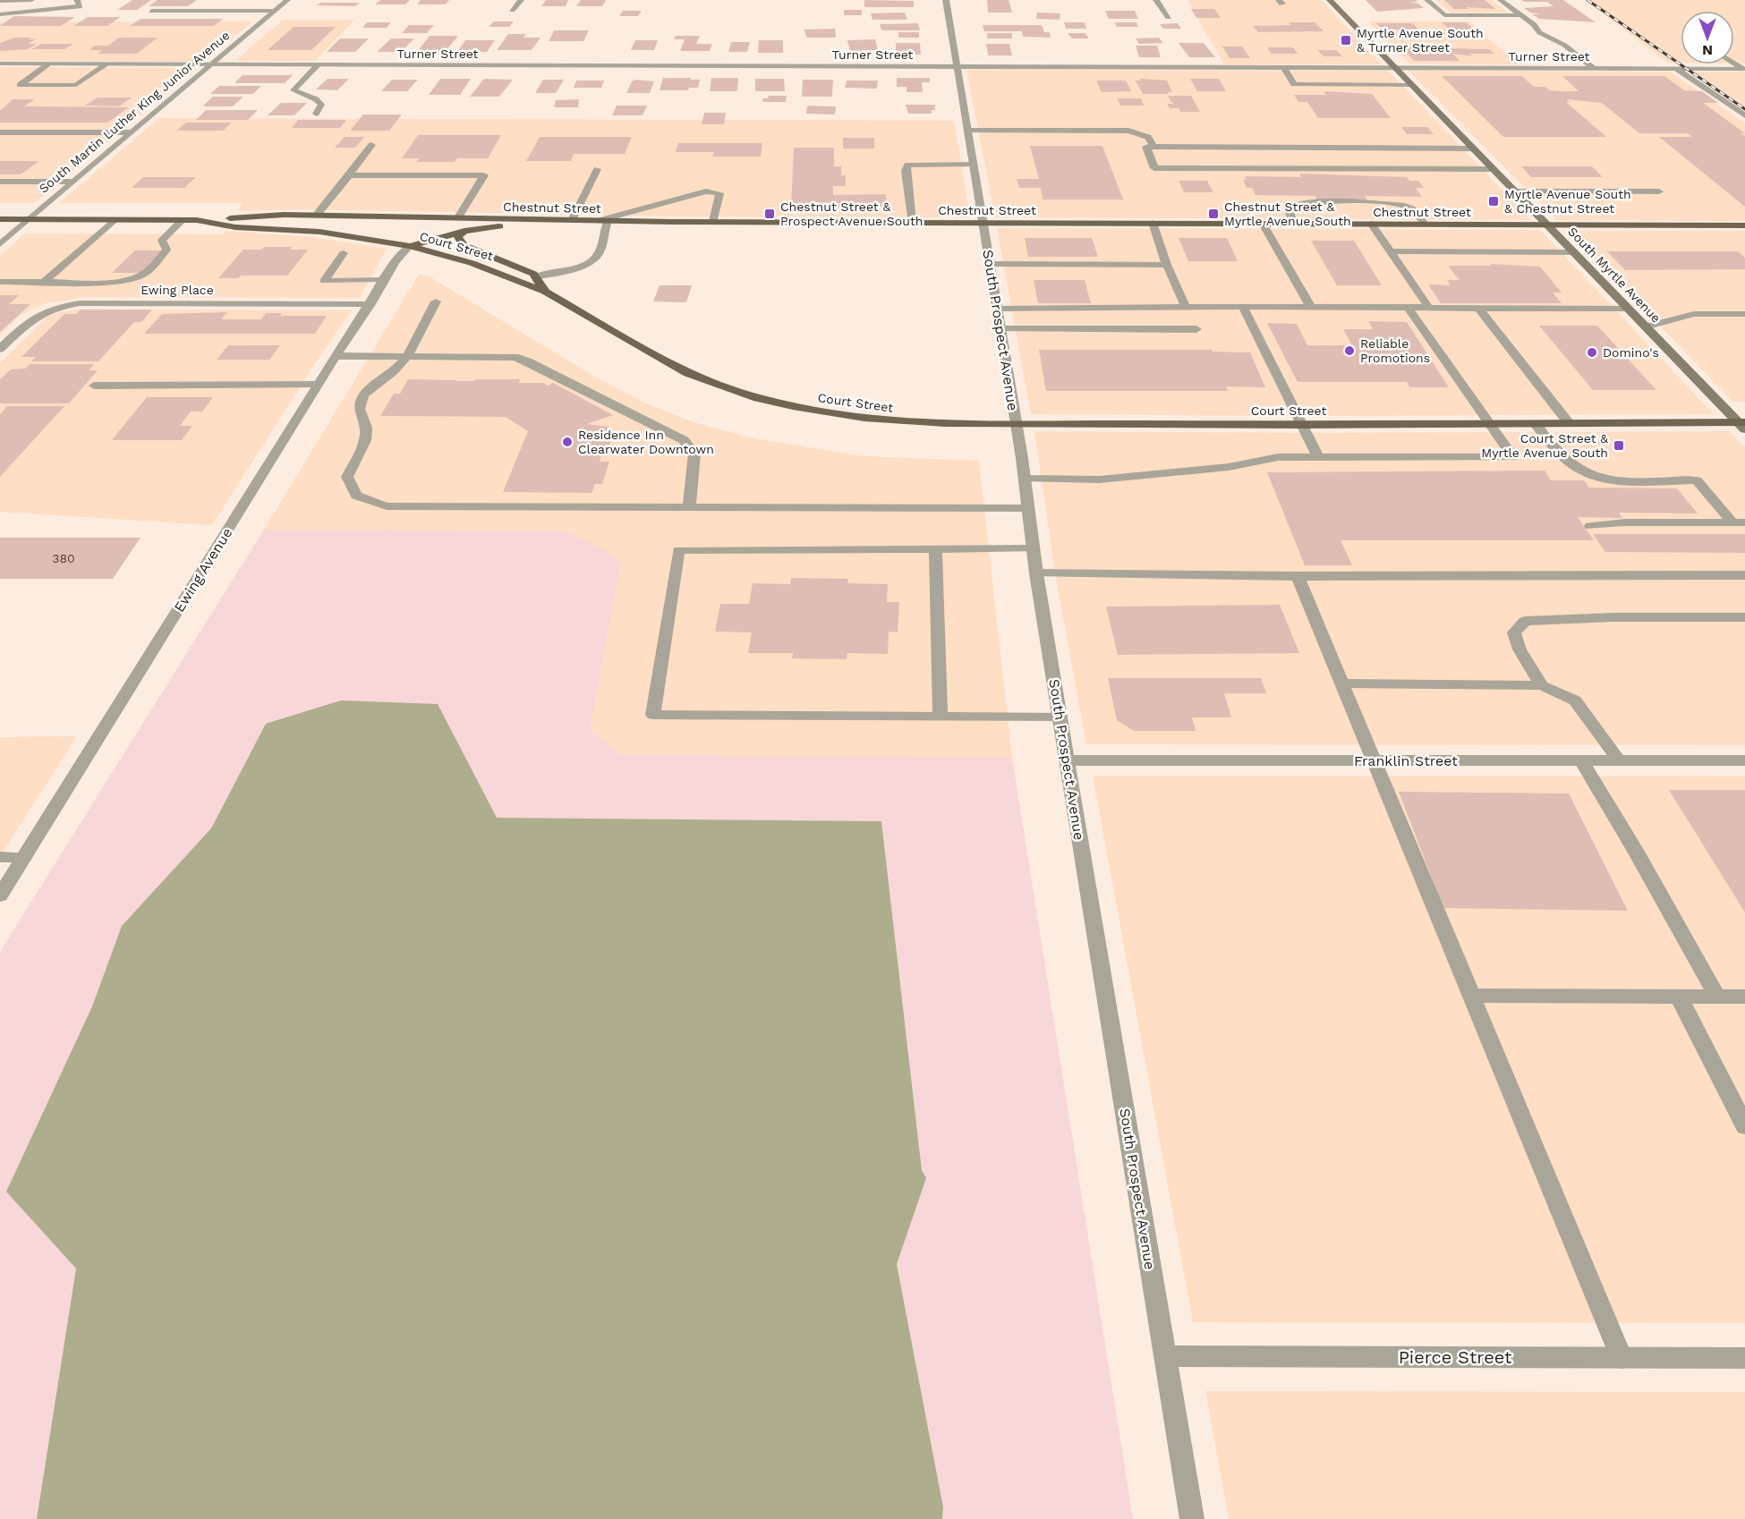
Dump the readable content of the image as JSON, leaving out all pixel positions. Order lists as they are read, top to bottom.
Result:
{
  "streets": {
    "main road": ["Chestnut Street", "Court Street", "South Myrtle Avenue"],
    "street": [
      "Turner Street",
      "South Martin Luther King Junior Avenue",
      "Ewing Place",
      "South Prospect Avenue",
      "Ewing Avenue",
      "Franklin Street",
      "Pierce Street"
    ]
  },
  "crossings": [
    ["Turner Street", "South Martin Luther King Junior Avenue"],
    ["Turner Street", "South Myrtle Avenue"],
    ["Turner Street", "South Prospect Avenue"],
    ["South Martin Luther King Junior Avenue", "Court Street"],
    ["Chestnut Street", "Court Street"],
    ["Chestnut Street", "South Myrtle Avenue"],
    ["Chestnut Street", "South Prospect Avenue"],
    ["Court Street", "South Myrtle Avenue"],
    ["Court Street", "South Prospect Avenue"],
    ["Court Street", "Ewing Avenue"],
    ["Ewing Place", "Ewing Avenue"],
    ["South Prospect Avenue", "Franklin Street"],
    ["South Prospect Avenue", "Pierce Street"]
  ],
  "places": {
    "transit": [
      "Myrtle Avenue South & Turner Street",
      "Myrtle Avenue South & Chestnut Street",
      "Chestnut Street & Prospect Avenue South",
      "Chestnut Street & Myrtle Avenue South",
      "Court Street & Myrtle Avenue South"
    ],
    "other": ["Reliable Promotions", "Domino's", "Residence Inn Clearwater Downtown"]
  },
  "house_numbers": ["380"],
  "north": "bottom"
}
